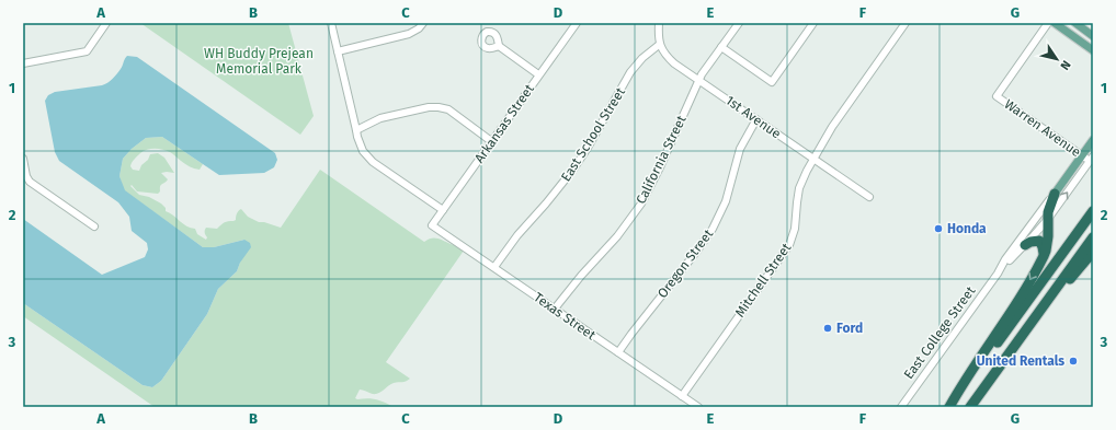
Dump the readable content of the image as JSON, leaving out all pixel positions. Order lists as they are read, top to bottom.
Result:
{
  "streets": {
    "main road": ["East College Street"],
    "street": [
      "1st Avenue",
      "Arkansas Street",
      "Warren Avenue",
      "East School Street",
      "California Street",
      "Oregon Street",
      "Mitchell Street",
      "Texas Street"
    ]
  },
  "crossings": [
    ["1st Avenue", "East School Street"],
    ["1st Avenue", "California Street"],
    ["1st Avenue", "Oregon Street"],
    ["1st Avenue", "Mitchell Street"],
    ["Arkansas Street", "Texas Street"],
    ["Warren Avenue", "East College Street"],
    ["East School Street", "Texas Street"],
    ["California Street", "Texas Street"],
    ["Oregon Street", "Texas Street"],
    ["Mitchell Street", "Texas Street"]
  ],
  "parks": ["WH Buddy Prejean Memorial Park"],
  "places": ["Honda", "Ford", "United Rentals"],
  "north": "bottom right",
  "grid": {
    "columns": [
      "A",
      "B",
      "C",
      "D",
      "E",
      "F",
      "G"
    ],
    "rows": ["1", "2", "3"]
  }
}
